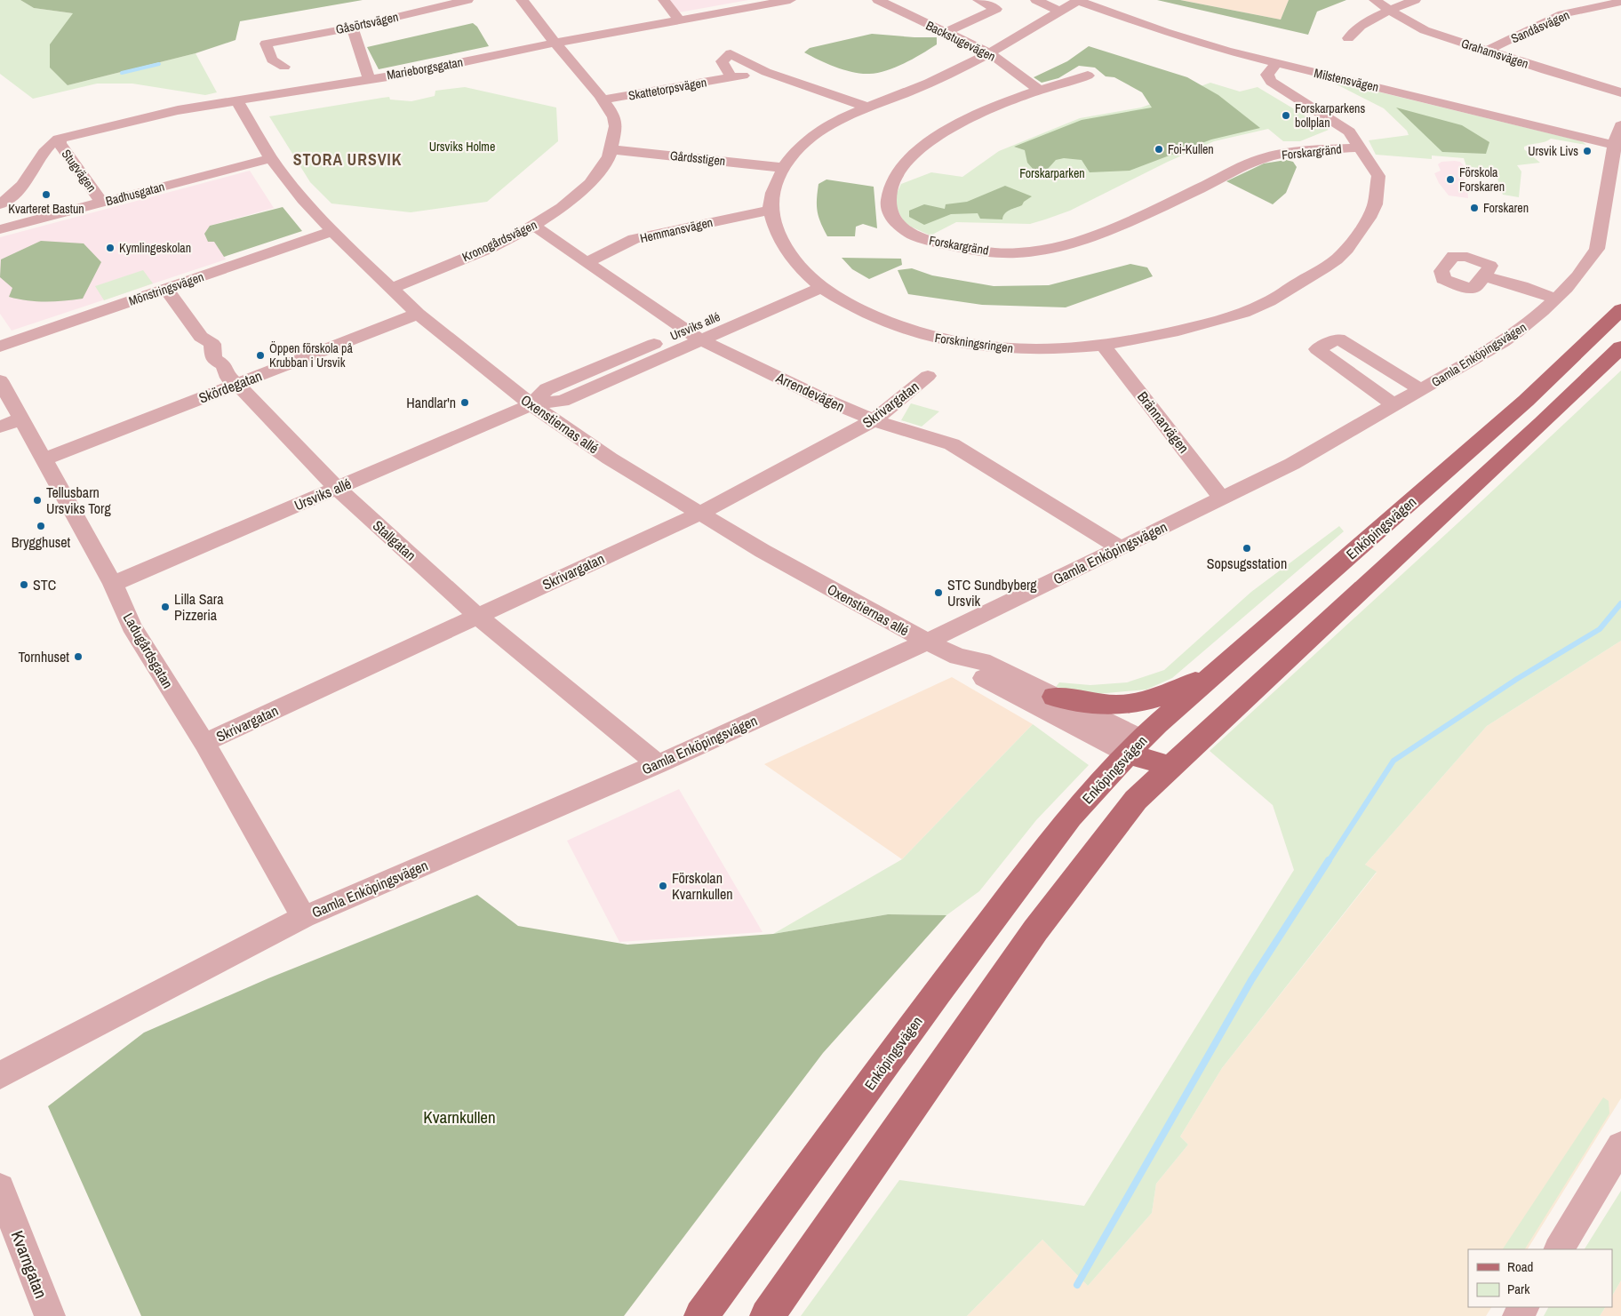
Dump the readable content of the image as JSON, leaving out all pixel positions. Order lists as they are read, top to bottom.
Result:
{
  "streets": {
    "main road": ["Enköpingsvägen"],
    "street": [
      "Gåsörtsvägen",
      "Sandåsvägen",
      "Backstugevägen",
      "Grahamsvägen",
      "Marieborgsgatan",
      "Milstensvägen",
      "Skattetorpsvägen",
      "Forskargränd",
      "Gårdsstigen",
      "Stugvägen",
      "Badhusgatan",
      "Hemmansvägen",
      "Kronogårdsvägen",
      "Mönstringsvägen",
      "Ursviks allé",
      "Forskningsringen",
      "Gamla Enköpingsvägen",
      "Skördegatan",
      "Arrendevägen",
      "Skrivargatan",
      "Brännarvägen",
      "Oxenstiernas allé",
      "Stallgatan",
      "Ladugårdsgatan",
      "Kvarngatan"
    ]
  },
  "crossings": [
    ["Sandåsvägen", "Grahamsvägen"],
    ["Backstugevägen", "Forskargränd"],
    ["Marieborgsgatan", "Stugvägen"],
    ["Marieborgsgatan", "Kronogårdsvägen"],
    ["Marieborgsgatan", "Oxenstiernas allé"],
    ["Milstensvägen", "Forskningsringen"],
    ["Milstensvägen", "Gamla Enköpingsvägen"],
    ["Skattetorpsvägen", "Kronogårdsvägen"],
    ["Forskargränd", "Forskningsringen"],
    ["Gårdsstigen", "Kronogårdsvägen"],
    ["Stugvägen", "Badhusgatan"],
    ["Badhusgatan", "Oxenstiernas allé"],
    ["Hemmansvägen", "Forskningsringen"],
    ["Hemmansvägen", "Arrendevägen"],
    ["Kronogårdsvägen", "Arrendevägen"],
    ["Kronogårdsvägen", "Oxenstiernas allé"],
    ["Mönstringsvägen", "Oxenstiernas allé"],
    ["Mönstringsvägen", "Stallgatan"],
    ["Ursviks allé", "Forskningsringen"],
    ["Ursviks allé", "Arrendevägen"],
    ["Ursviks allé", "Oxenstiernas allé"],
    ["Ursviks allé", "Stallgatan"],
    ["Ursviks allé", "Ladugårdsgatan"],
    ["Forskningsringen", "Brännarvägen"],
    ["Gamla Enköpingsvägen", "Arrendevägen"],
    ["Gamla Enköpingsvägen", "Brännarvägen"],
    ["Gamla Enköpingsvägen", "Oxenstiernas allé"],
    ["Gamla Enköpingsvägen", "Stallgatan"],
    ["Gamla Enköpingsvägen", "Ladugårdsgatan"],
    ["Skördegatan", "Oxenstiernas allé"],
    ["Skördegatan", "Stallgatan"],
    ["Skördegatan", "Ladugårdsgatan"],
    ["Arrendevägen", "Skrivargatan"],
    ["Skrivargatan", "Oxenstiernas allé"],
    ["Skrivargatan", "Stallgatan"],
    ["Skrivargatan", "Ladugårdsgatan"],
    ["Oxenstiernas allé", "Enköpingsvägen"]
  ],
  "districts": ["STORA URSVIK"],
  "parks": ["Ursviks Holme", "Forskarparken", "Kvarnkullen"],
  "places": [
    "Forskarparkens bollplan",
    "Foi-Kullen",
    "Ursvik Livs",
    "Förskola Forskaren",
    "Kvarteret Bastun",
    "Forskaren",
    "Kymlingeskolan",
    "Öppen förskola på Krubban i Ursvik",
    "Handlar'n",
    "Tellusbarn Ursviks Torg",
    "Brygghuset",
    "Sopsugsstation",
    "STC",
    "STC Sundbyberg Ursvik",
    "Lilla Sara Pizzeria",
    "Tornhuset",
    "Förskolan Kvarnkullen"
  ],
  "legend": ["Road", "Park"]
}
